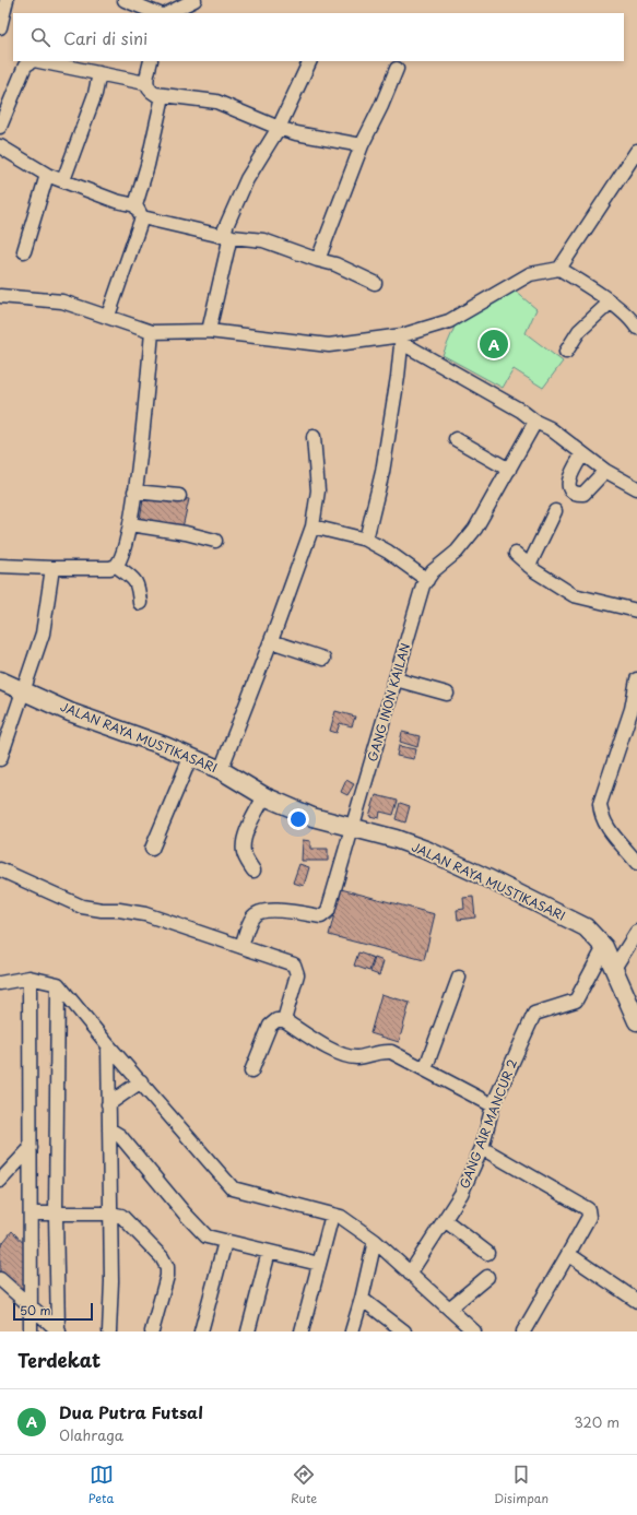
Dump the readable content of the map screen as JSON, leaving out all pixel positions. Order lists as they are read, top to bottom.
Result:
{
  "streets": {
    "main road": ["JALAN RAYA MUSTIKASARI"],
    "street": ["GANG INON KAILAN", "GANG AIR MANCUR 2"]
  },
  "crossings": [
    ["GANG INON KAILAN", "JALAN RAYA MUSTIKASARI"],
    ["JALAN RAYA MUSTIKASARI", "GANG AIR MANCUR 2"]
  ],
  "scale_bar": "50 m",
  "page": {
    "search": "Cari di sini",
    "pins": "A",
    "scale": "50 m",
    "heading": "Terdekat",
    "list": [
      {
        "mark": "A",
        "name": "Dua Putra Futsal",
        "note": "Olahraga",
        "value": "320 m"
      }
    ],
    "nav": ["Peta", "Rute", "Disimpan"]
  }
}
